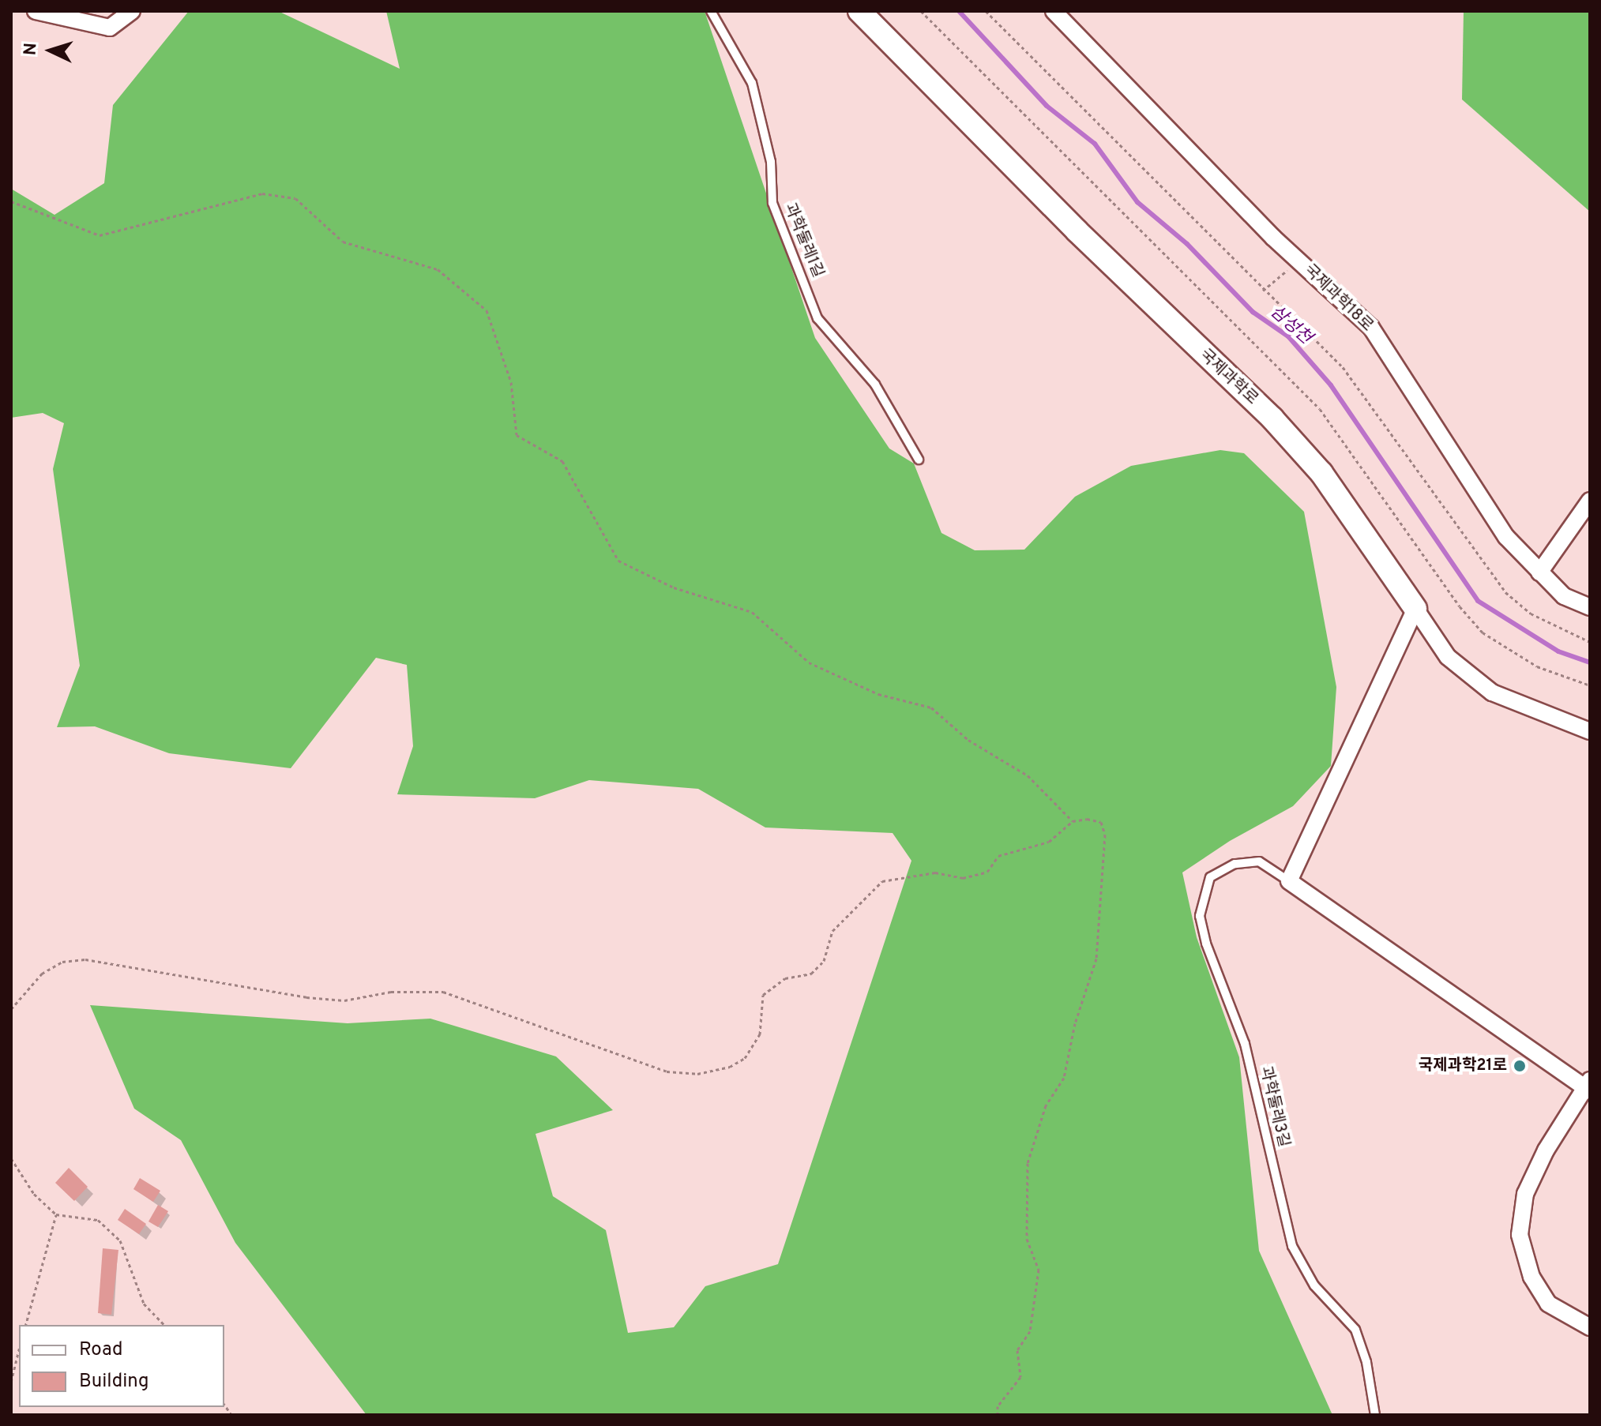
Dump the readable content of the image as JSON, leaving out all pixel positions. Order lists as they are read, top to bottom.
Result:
{
  "streets": {
    "street": ["국제과학18로", "국제과학로"],
    "lane": ["과학둘레1길", "과학둘레3길"]
  },
  "water": ["삼성천"],
  "places": ["국제과학21로"],
  "legend": ["Road", "Building"],
  "north": "left"
}
